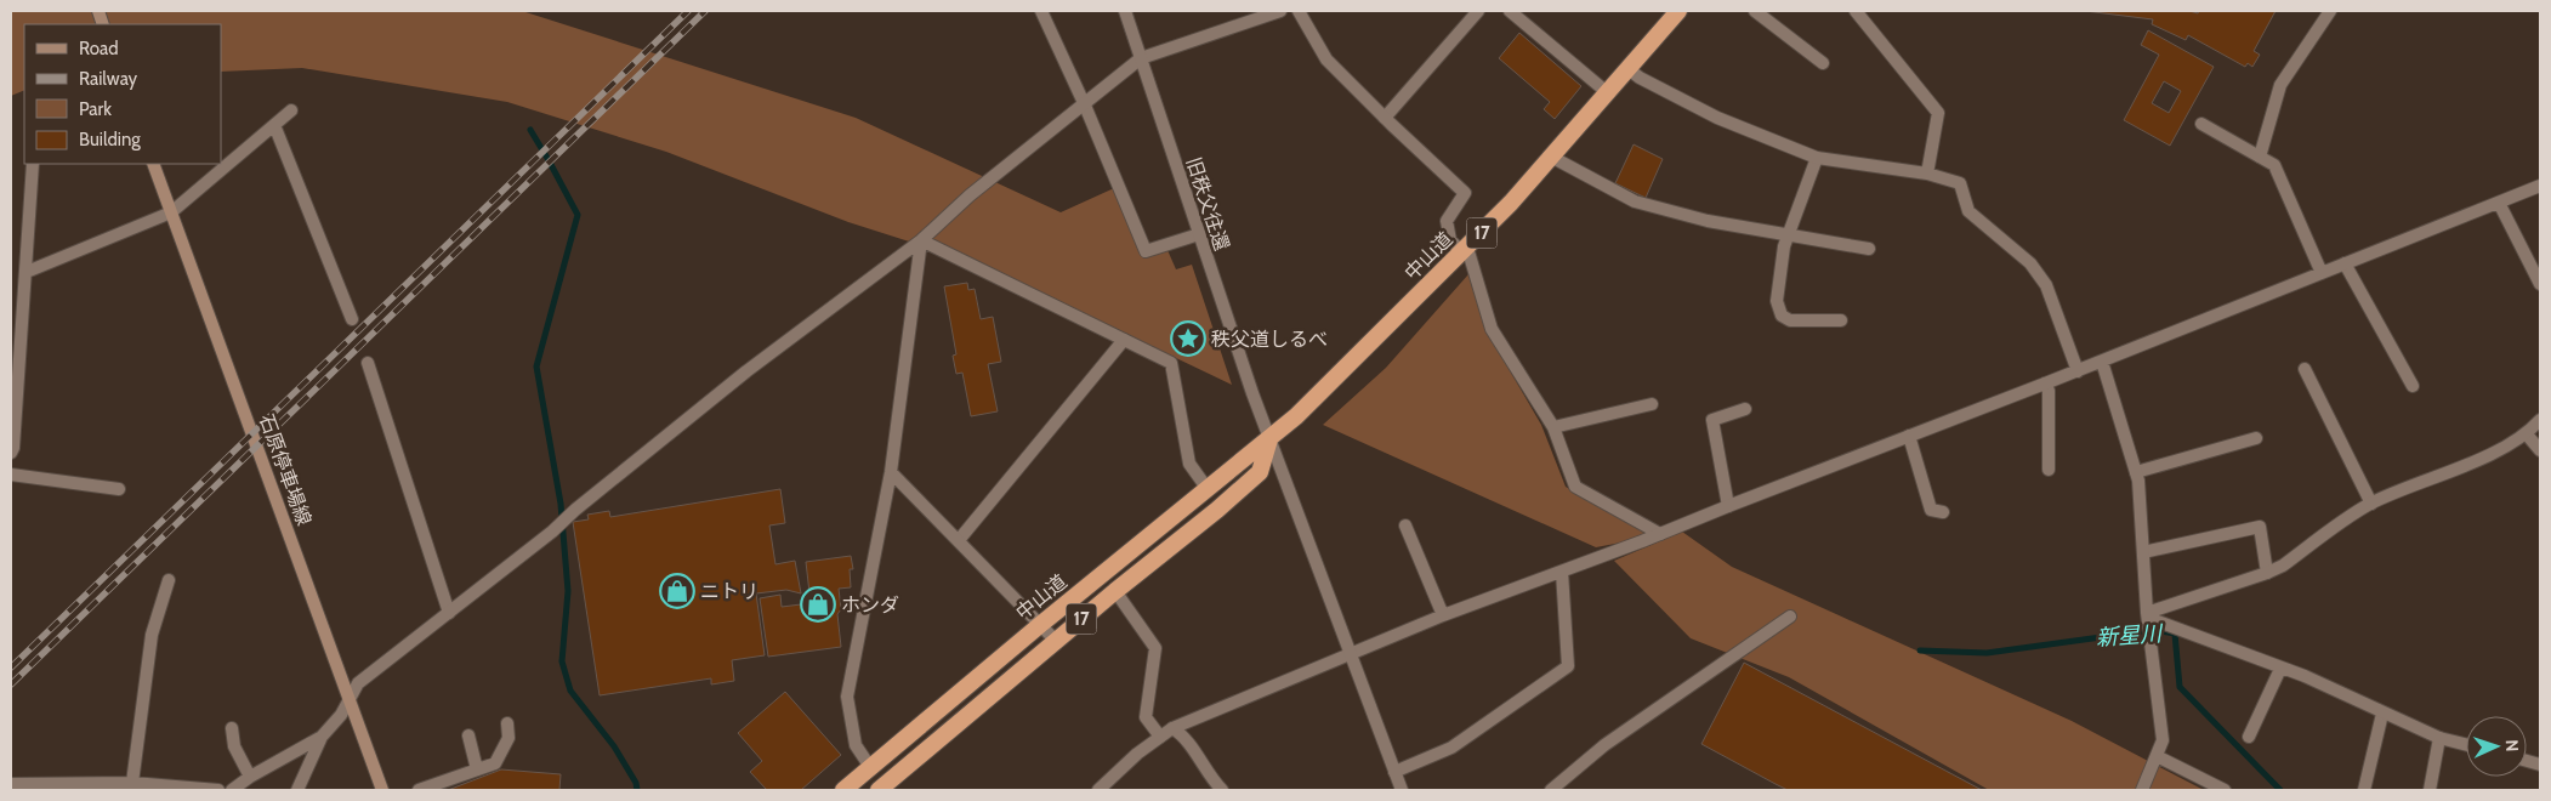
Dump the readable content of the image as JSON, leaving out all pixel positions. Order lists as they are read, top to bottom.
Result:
{
  "streets": {
    "highway": ["17", "中山道"],
    "main road": ["石原停車場線"],
    "street": ["旧秩父往還"]
  },
  "crossings": [
    ["旧秩父往還", "中山道"]
  ],
  "water": ["新星川"],
  "places": {
    "place": ["秩父道しるべ"],
    "shop": ["ニトリ", "ホンダ"]
  },
  "legend": [
    "Road",
    "Railway",
    "Park",
    "Building"
  ],
  "north": "right"
}
